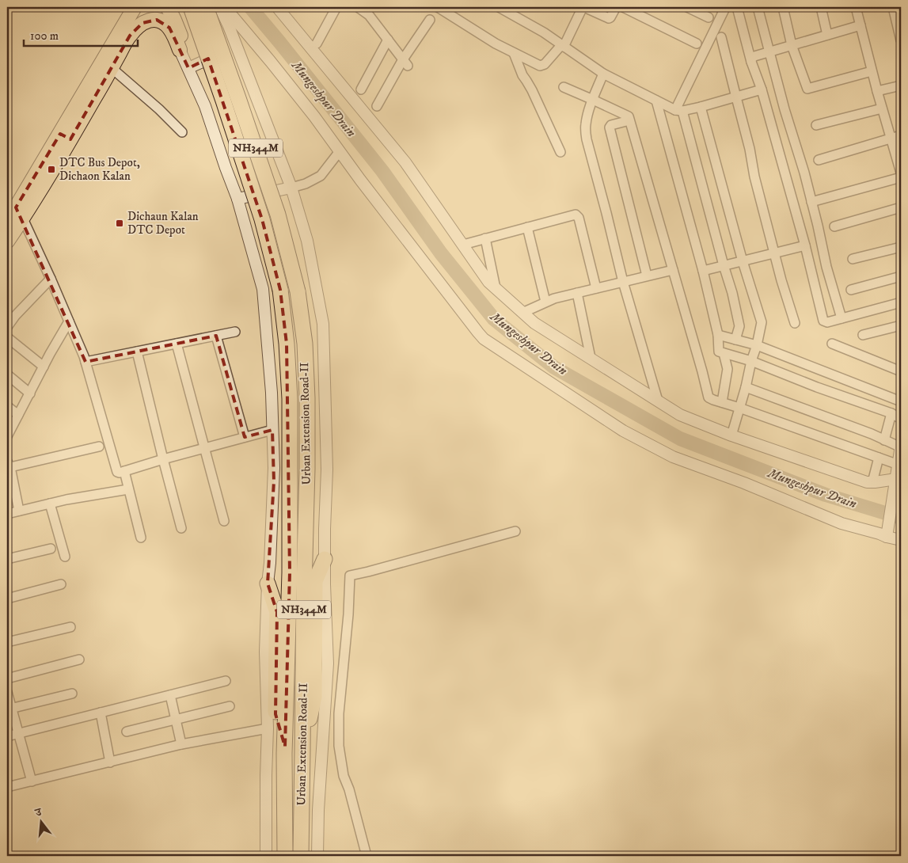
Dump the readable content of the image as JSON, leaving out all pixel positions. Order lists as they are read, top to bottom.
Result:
{
  "streets": {
    "highway": ["NH344M", "Urban Extension Road-II"]
  },
  "water": ["Mungeshpur Drain"],
  "places": {
    "transit": ["DTC Bus Depot, Dichaon Kalan", "Dichaun Kalan DTC Depot"]
  },
  "scale_bar": "100 m",
  "north": "top"
}
